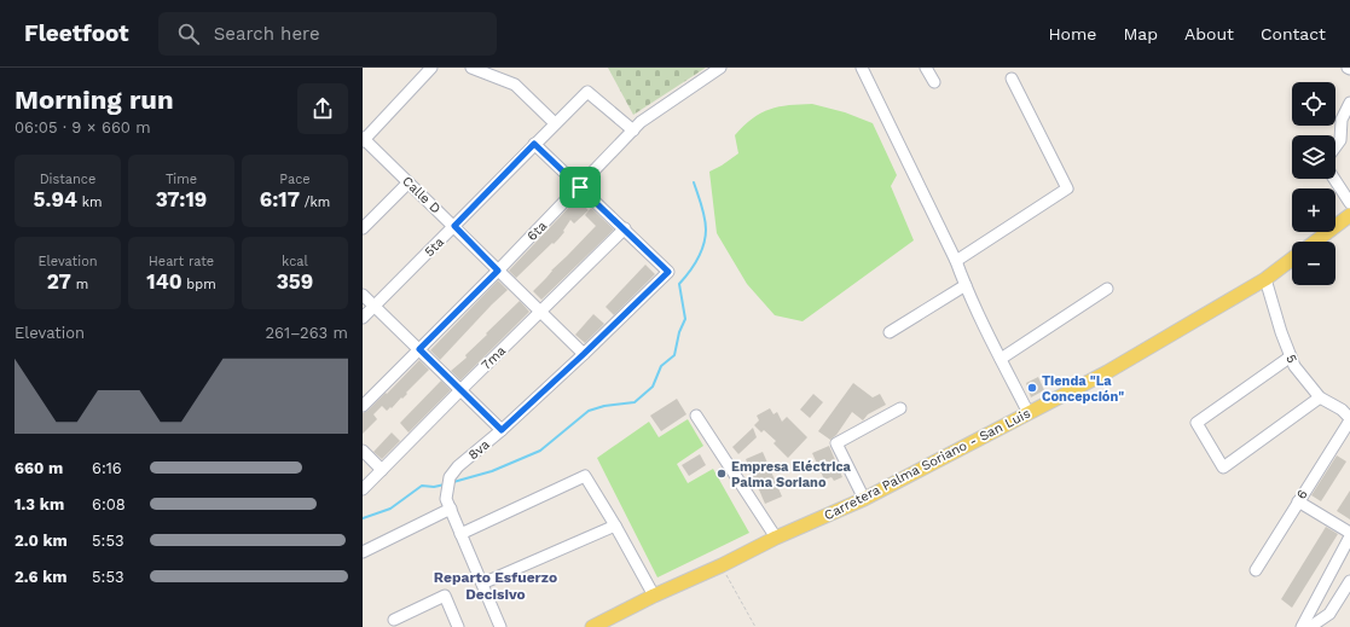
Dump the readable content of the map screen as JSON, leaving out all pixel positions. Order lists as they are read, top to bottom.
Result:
{
  "streets": {
    "main road": ["Carretera Palma Soriano - San Luis"],
    "street": [
      "Calle D",
      "6ta",
      "5ta",
      "7ma",
      "5",
      "8va",
      "6"
    ]
  },
  "crossings": [
    ["Calle D", "6ta"],
    ["Calle D", "5ta"],
    ["Calle D", "7ma"],
    ["Calle D", "8va"],
    ["6ta", "5ta"],
    ["7ma", "8va"],
    ["5", "Carretera Palma Soriano - San Luis"],
    ["5", "6"]
  ],
  "districts": ["Reparto Esfuerzo Decisivo"],
  "places": ["Tienda \"La Concepción\"", "Empresa Eléctrica Palma Soriano"],
  "page": {
    "header": "Fleetfoot",
    "search": "Search here",
    "nav": [
      "Home",
      "Map",
      "About",
      "Contact"
    ],
    "heading": ["Morning run", "06:05 · 9 × 660 m"],
    "map_buttons": ["+", "−"],
    "stats": [
      ["Distance", "5.94 km"],
      ["Time", "37:19"],
      ["Pace", "6:17 /km"],
      ["Elevation", "27 m"],
      ["Heart rate", "140 bpm"],
      ["kcal", "359"]
    ],
    "chart": ["Elevation", "261–263 m"],
    "list": [
      {
        "name": "660 m",
        "note": "6:16"
      },
      {
        "name": "1.3 km",
        "note": "6:08"
      },
      {
        "name": "2.0 km",
        "note": "5:53"
      },
      {
        "name": "2.6 km",
        "note": "5:53"
      }
    ]
  }
}
